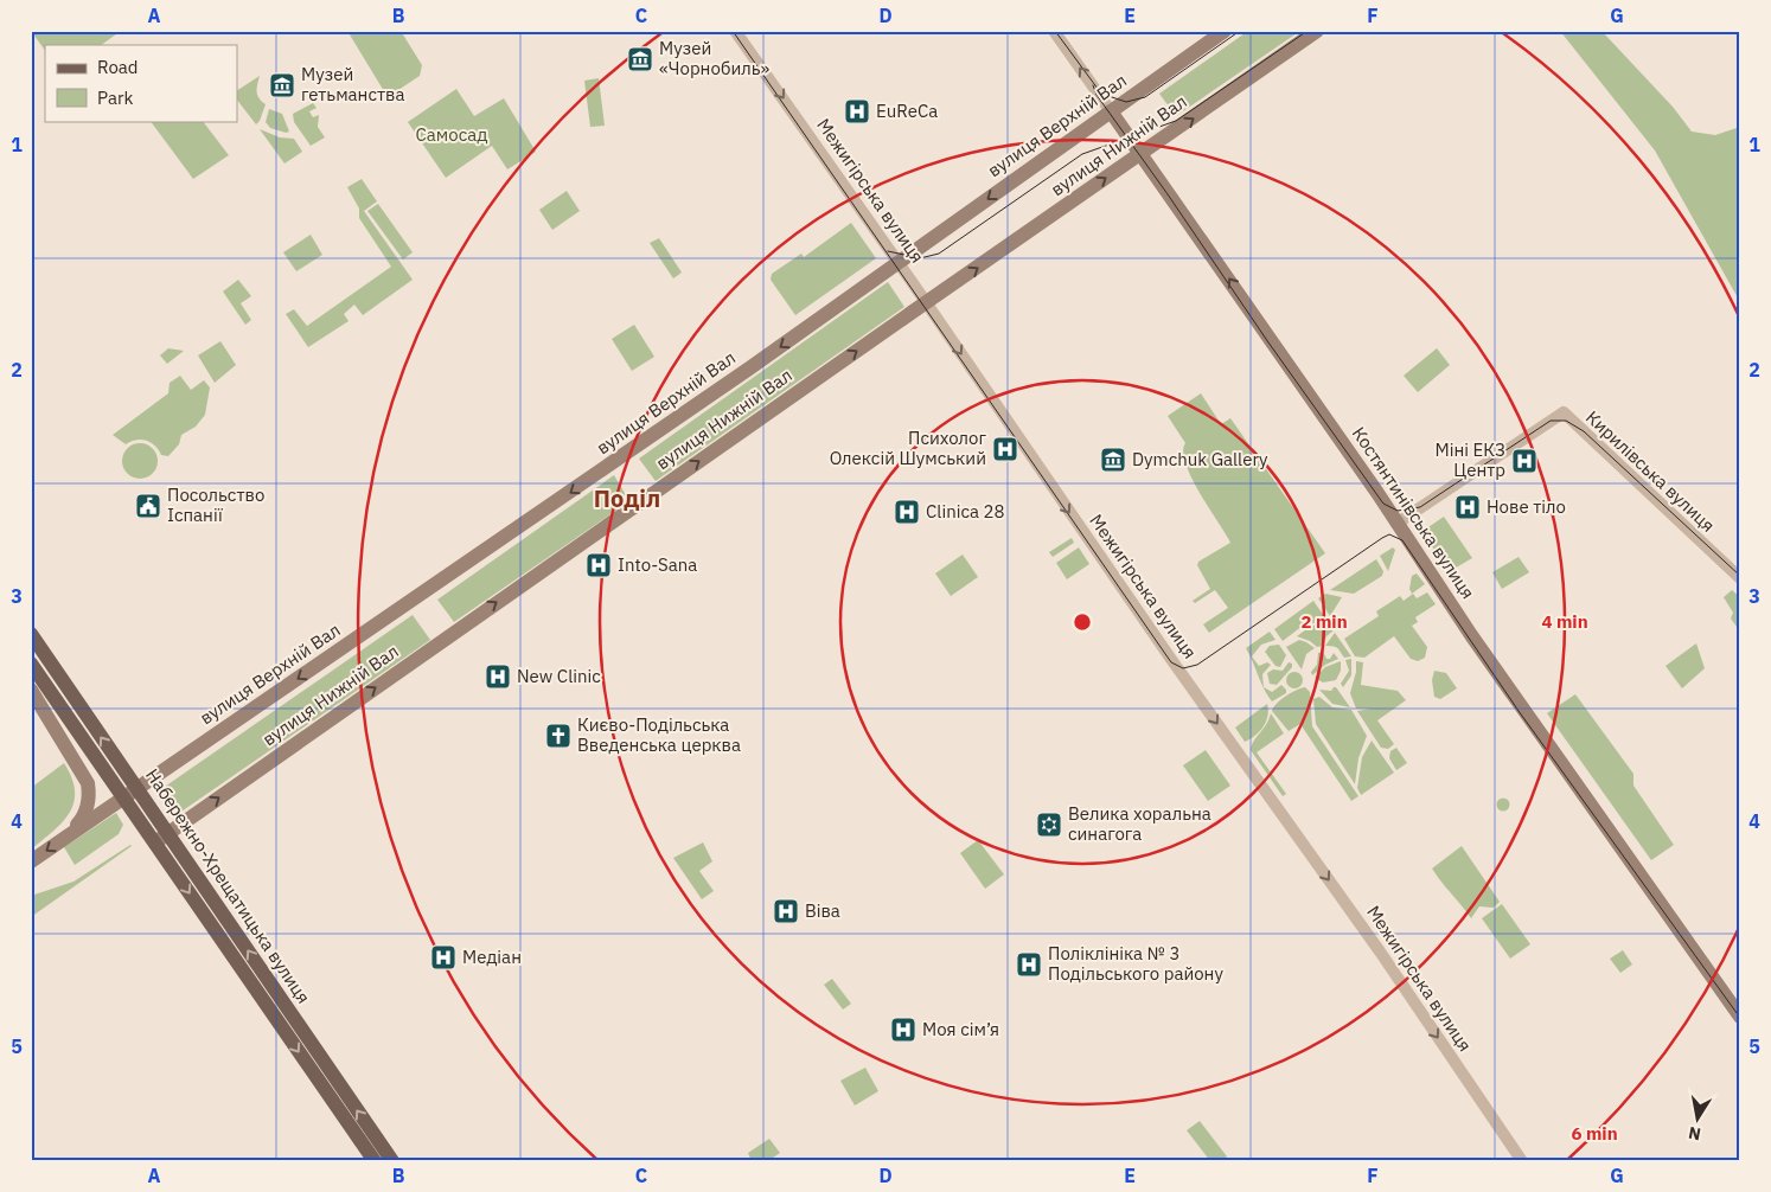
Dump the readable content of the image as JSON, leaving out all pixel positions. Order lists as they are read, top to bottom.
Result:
{
  "streets": {
    "main road": [
      "вулиця Верхній Вал",
      "вулиця Нижній Вал",
      "Костянтинівська вулиця",
      "Набережно-Хрещатицька вулиця"
    ],
    "street": ["Межигірська вулиця", "Кирилівська вулиця"]
  },
  "crossings": [
    ["вулиця Верхній Вал", "Межигірська вулиця"],
    ["вулиця Верхній Вал", "Костянтинівська вулиця"],
    ["вулиця Верхній Вал", "Набережно-Хрещатицька вулиця"],
    ["вулиця Нижній Вал", "Межигірська вулиця"],
    ["вулиця Нижній Вал", "Костянтинівська вулиця"],
    ["вулиця Нижній Вал", "Набережно-Хрещатицька вулиця"],
    ["Кирилівська вулиця", "Костянтинівська вулиця"]
  ],
  "one_way": [
    "вулиця Верхній Вал",
    "вулиця Нижній Вал",
    "Межигірська вулиця",
    "Костянтинівська вулиця"
  ],
  "districts": ["Поділ"],
  "parks": ["Самосад"],
  "places": {
    "museum": ["Музей «Чорнобиль»", "Музей гетьманства", "Dymchuk Gallery"],
    "hospital": [
      "EuReCa",
      "Психолог Олексій Шумський",
      "Міні ЕКЗ Центр",
      "Нове тіло",
      "Clinica 28",
      "Into-Sana",
      "New Clinic",
      "Віва",
      "Медіан",
      "Поліклініка № 3 Подільського району",
      "Моя сім’я"
    ],
    "public building": ["Посольство Іспанії"],
    "church": ["Києво-Подільська Введенська церква"],
    "synagogue": ["Велика хоральна синагога"]
  },
  "legend": ["Road", "Park"],
  "north": "bottom",
  "grid": {
    "columns": [
      "A",
      "B",
      "C",
      "D",
      "E",
      "F",
      "G"
    ],
    "rows": [
      "1",
      "2",
      "3",
      "4",
      "5"
    ]
  },
  "rings": ["2 min", "4 min", "6 min"]
}
